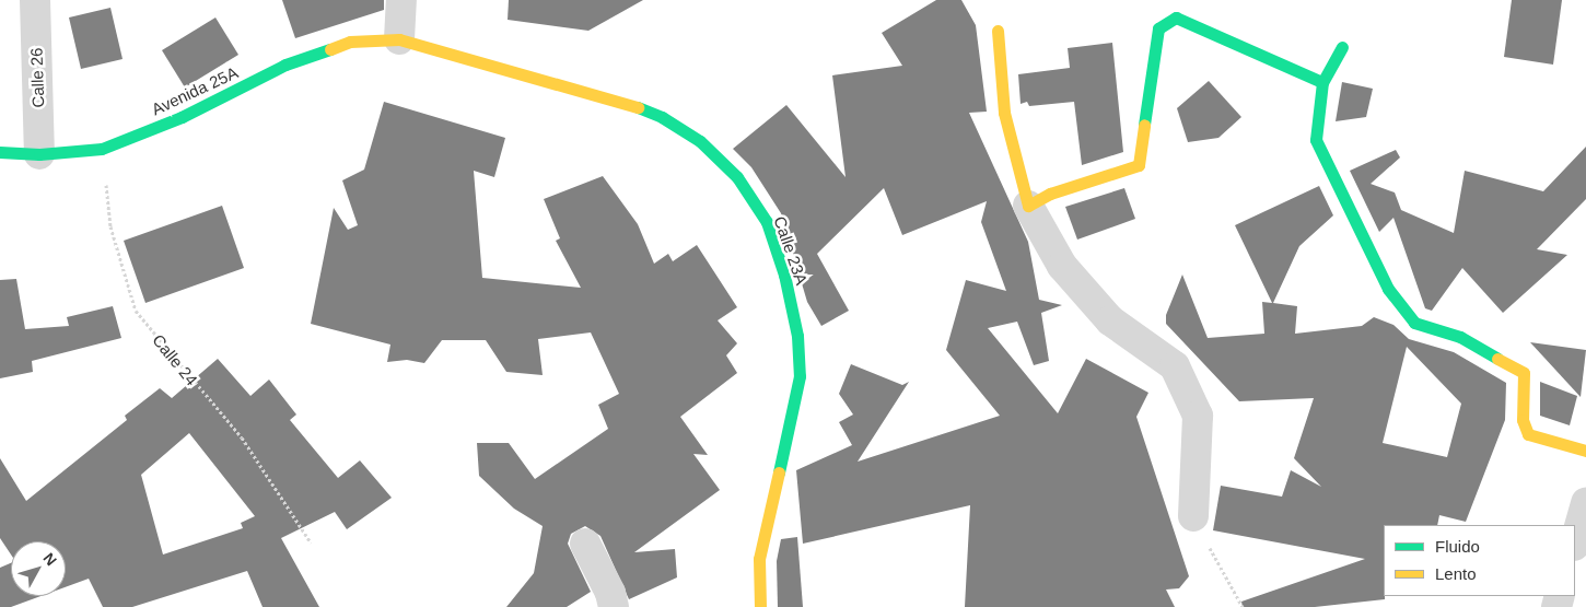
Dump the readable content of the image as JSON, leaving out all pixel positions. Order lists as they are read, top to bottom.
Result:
{
  "streets": {
    "main road": ["Avenida 25A", "Calle 23A"],
    "street": ["Calle 26"],
    "path": ["Calle 24"]
  },
  "crossings": [
    ["Calle 26", "Avenida 25A"],
    ["Avenida 25A", "Calle 23A"],
    ["Avenida 25A", "Calle 24"]
  ],
  "legend": ["Fluido", "Lento"],
  "north": "top right"
}
